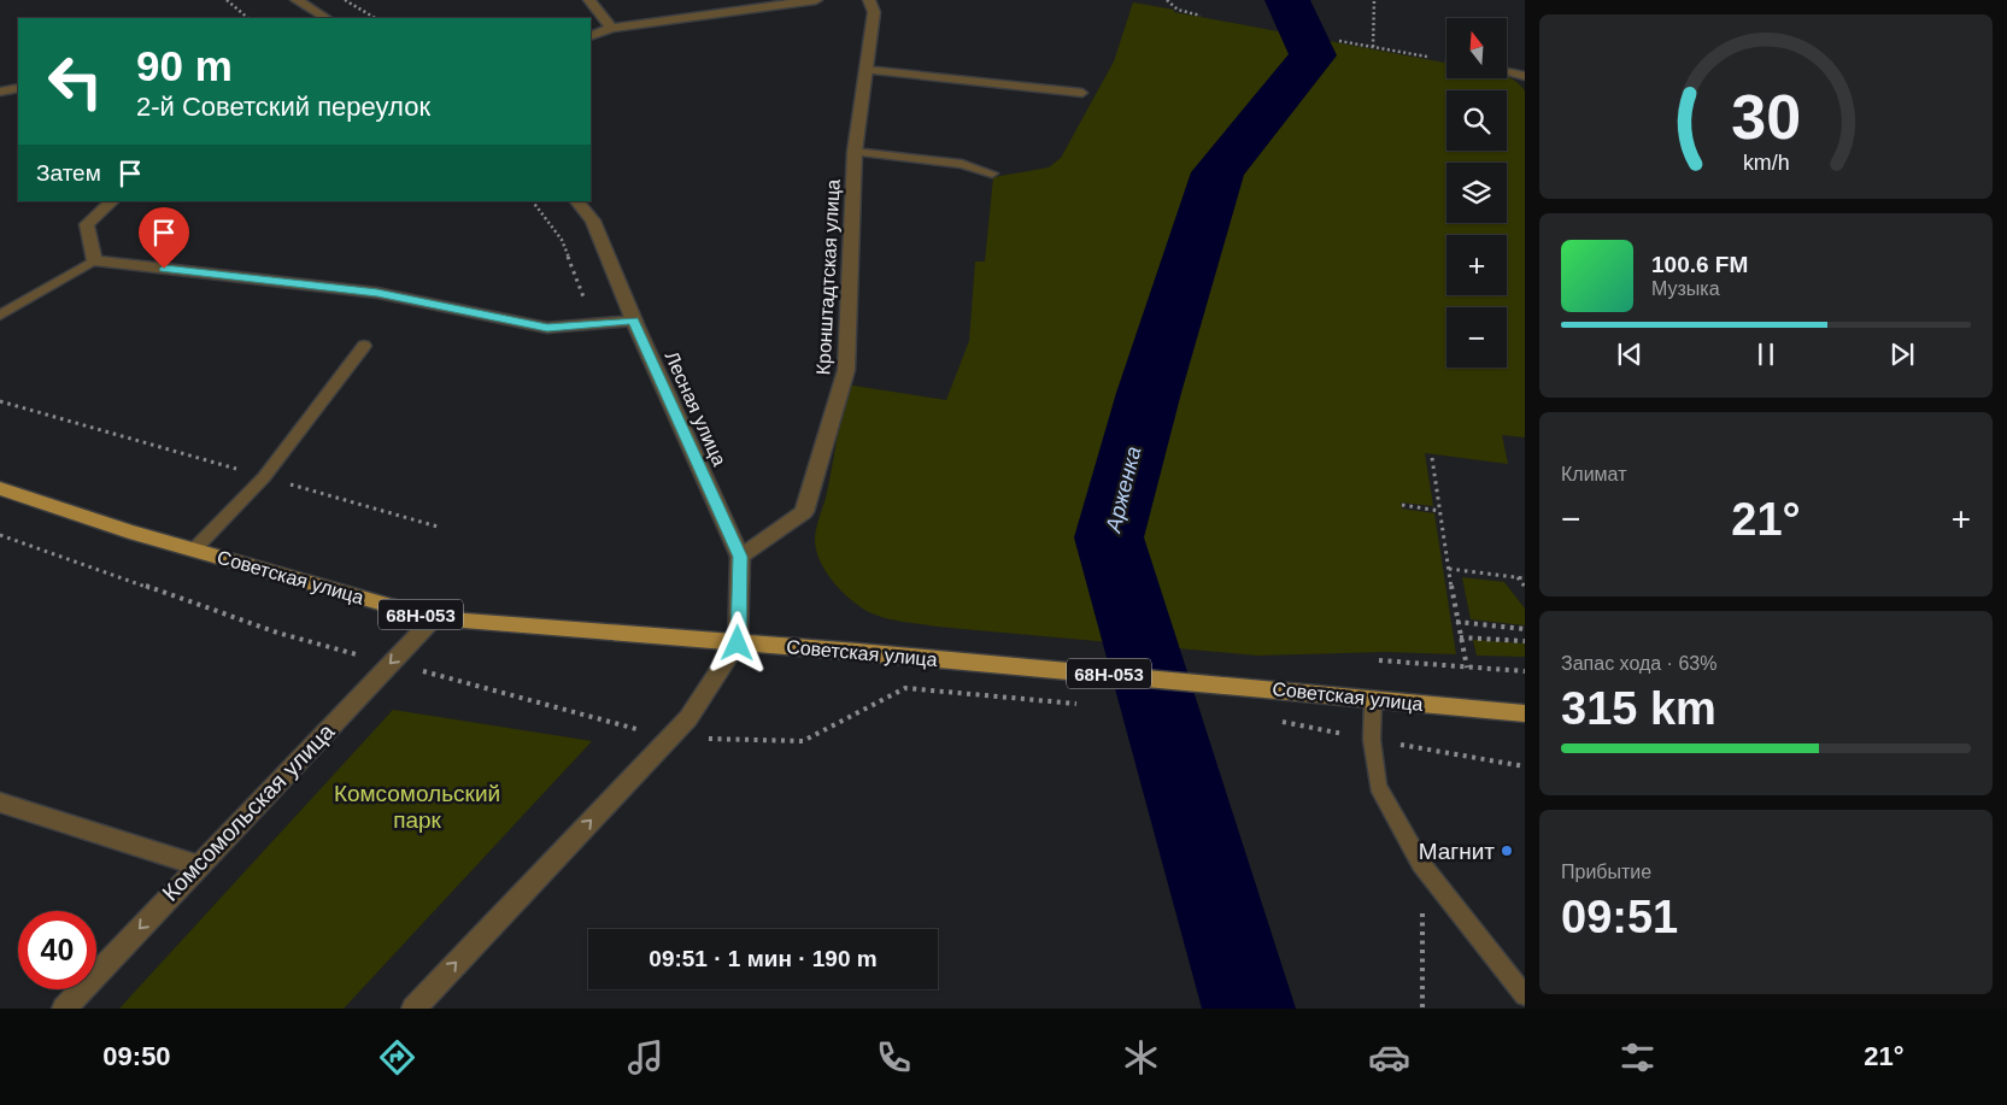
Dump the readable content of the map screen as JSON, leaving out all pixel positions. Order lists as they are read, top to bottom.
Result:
{
  "streets": {
    "main road": ["Советская улица", "68Н-053"],
    "street": ["Кронштадтская улица", "Лесная улица", "Комсомольская улица"]
  },
  "crossings": [
    ["Кронштадтская улица", "Лесная улица"],
    ["Лесная улица", "Советская улица"],
    ["Советская улица", "Комсомольская улица"]
  ],
  "one_way": ["Комсомольская улица"],
  "water": ["Арженка"],
  "parks": ["Комсомольский парк"],
  "places": ["Магнит"],
  "north": "top",
  "page": {
    "map_buttons": ["+", "−"],
    "turn": ["90 m", "2-й Советский переулок"],
    "then": "Затем",
    "song": ["100.6 FM", "Музыка"],
    "tile": [
      "Климат",
      ["Запас хода · 63%", "315 km"],
      ["Прибытие", "09:51"]
    ],
    "heat": ["−", "21°", "+"],
    "limit": "40",
    "trip": "09:51 · 1 мин · 190 m",
    "tabs": ["09:50", "21°"],
    "gauge": ["30", "km/h"]
  }
}
